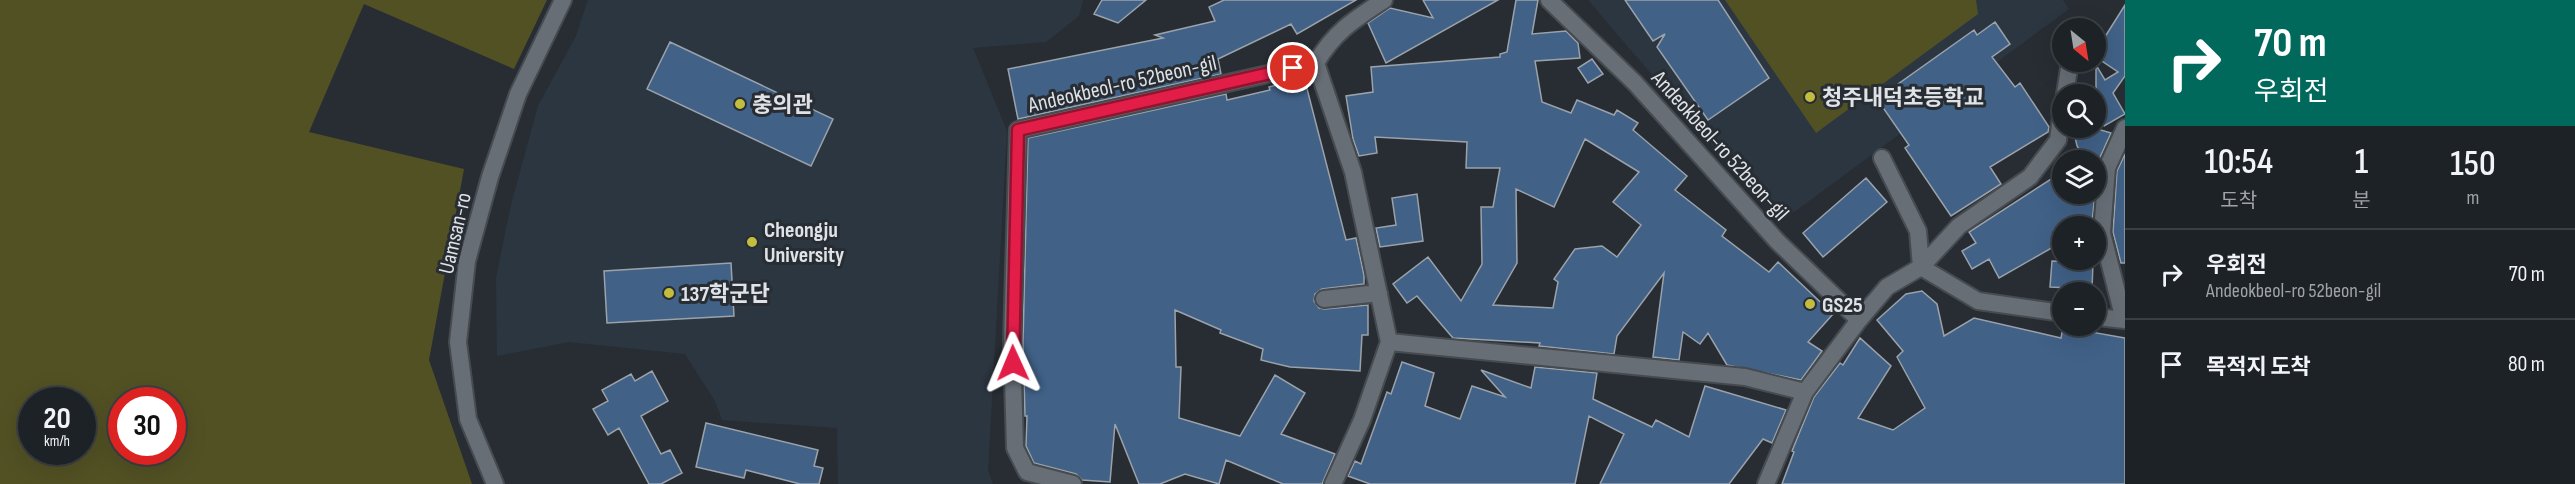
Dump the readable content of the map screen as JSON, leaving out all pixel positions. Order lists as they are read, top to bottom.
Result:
{
  "streets": {
    "street": ["Andeokbeol-ro 52beon-gil", "Uamsan-ro"]
  },
  "places": [
    "청주내덕초등학교",
    "충의관",
    "Cheongju University",
    "137학군단",
    "GS25"
  ],
  "north": "bottom right",
  "page": {
    "turn": ["70 m", "우회전"],
    "map_buttons": ["+", "−"],
    "eta": [
      "10:54",
      "도착",
      "1",
      "분",
      "150",
      "m"
    ],
    "list": [
      {
        "name": "우회전",
        "note": "Andeokbeol-ro 52beon-gil",
        "value": "70 m"
      },
      {
        "name": "목적지 도착",
        "value": "80 m"
      }
    ],
    "speed": "20 km/h",
    "limit": "30"
  }
}
